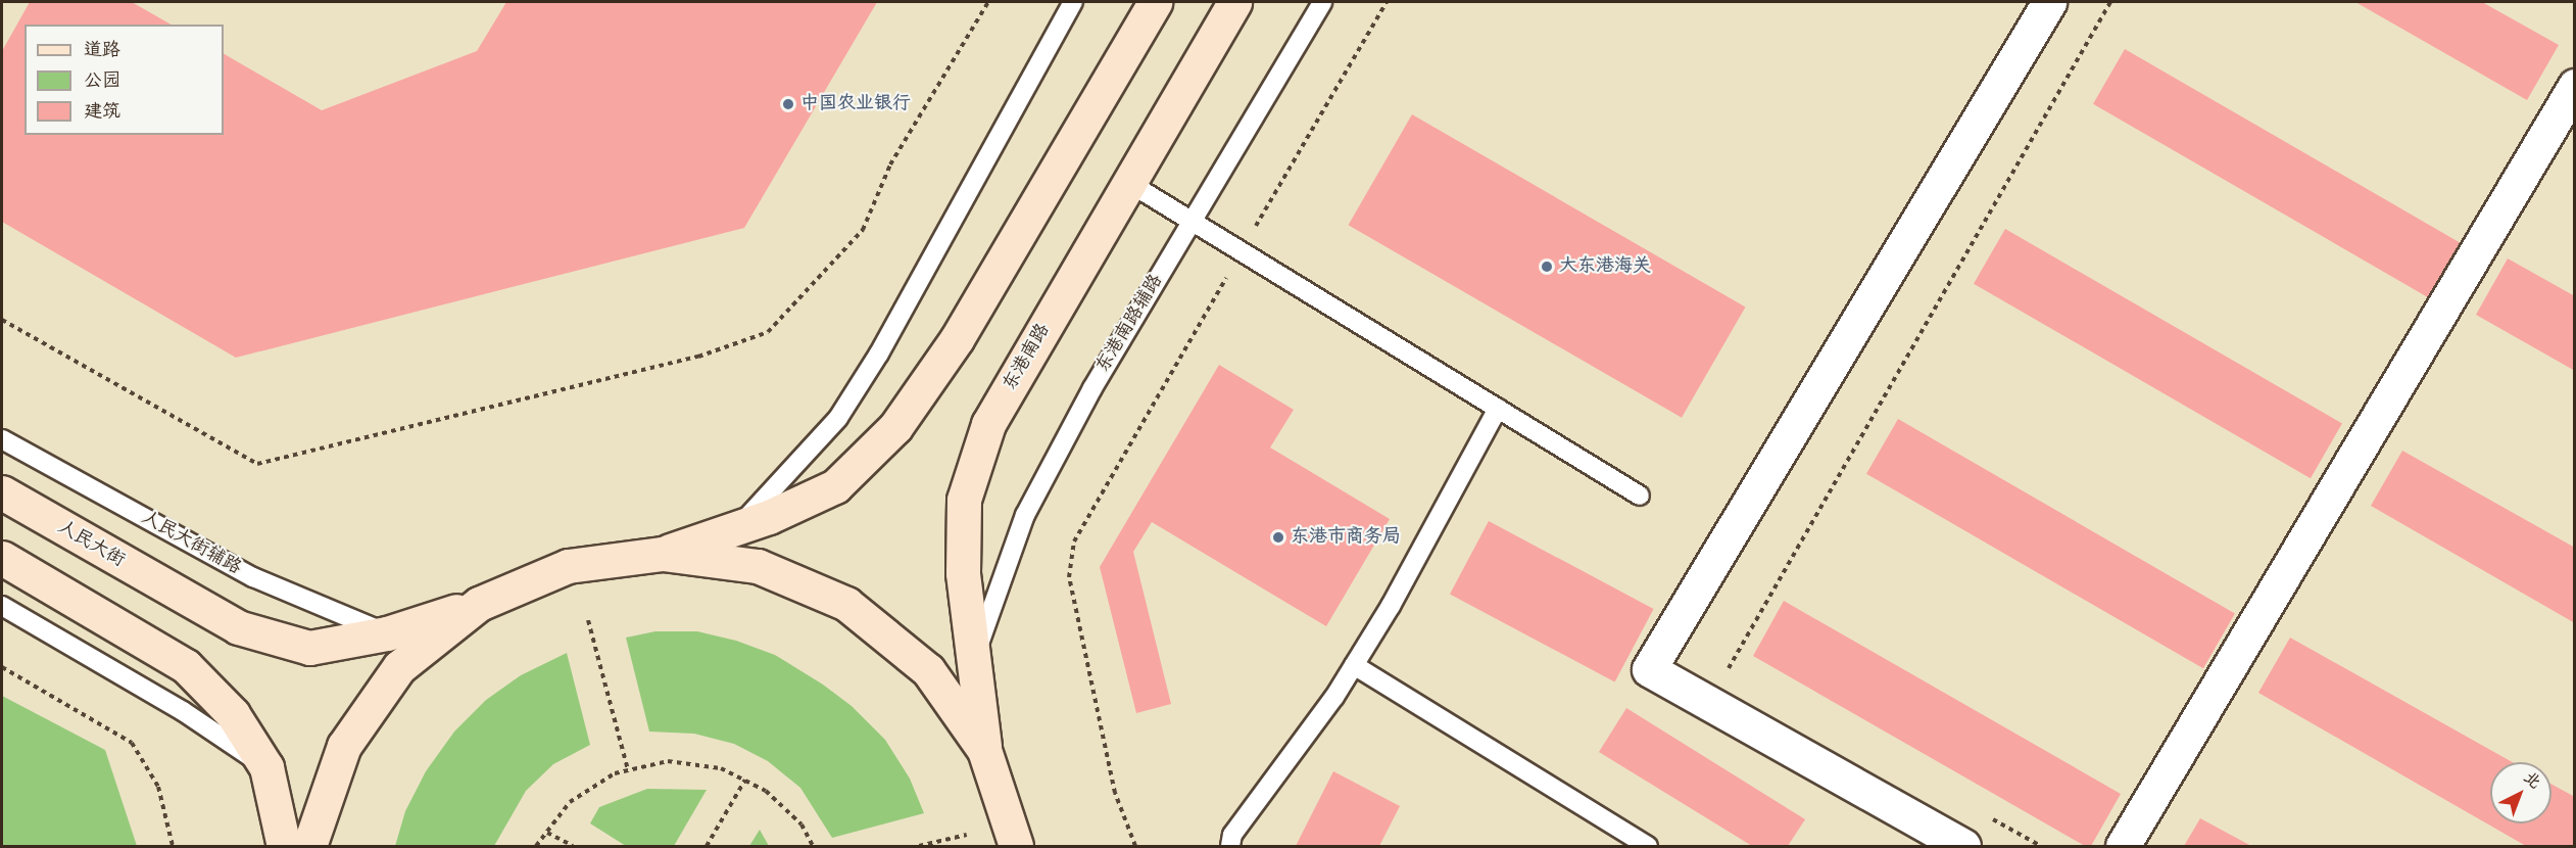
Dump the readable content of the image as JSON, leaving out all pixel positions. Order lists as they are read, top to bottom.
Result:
{
  "streets": {
    "main road": ["东港南路", "人民大街"],
    "lane": ["东港南路辅路", "人民大街辅路"]
  },
  "crossings": [
    ["东港南路辅路", "东港南路"],
    ["人民大街辅路", "人民大街"]
  ],
  "places": ["中国农业银行", "大东港海关", "东港市商务局"],
  "legend": ["道路", "公园", "建筑"],
  "north": "top right"
}
